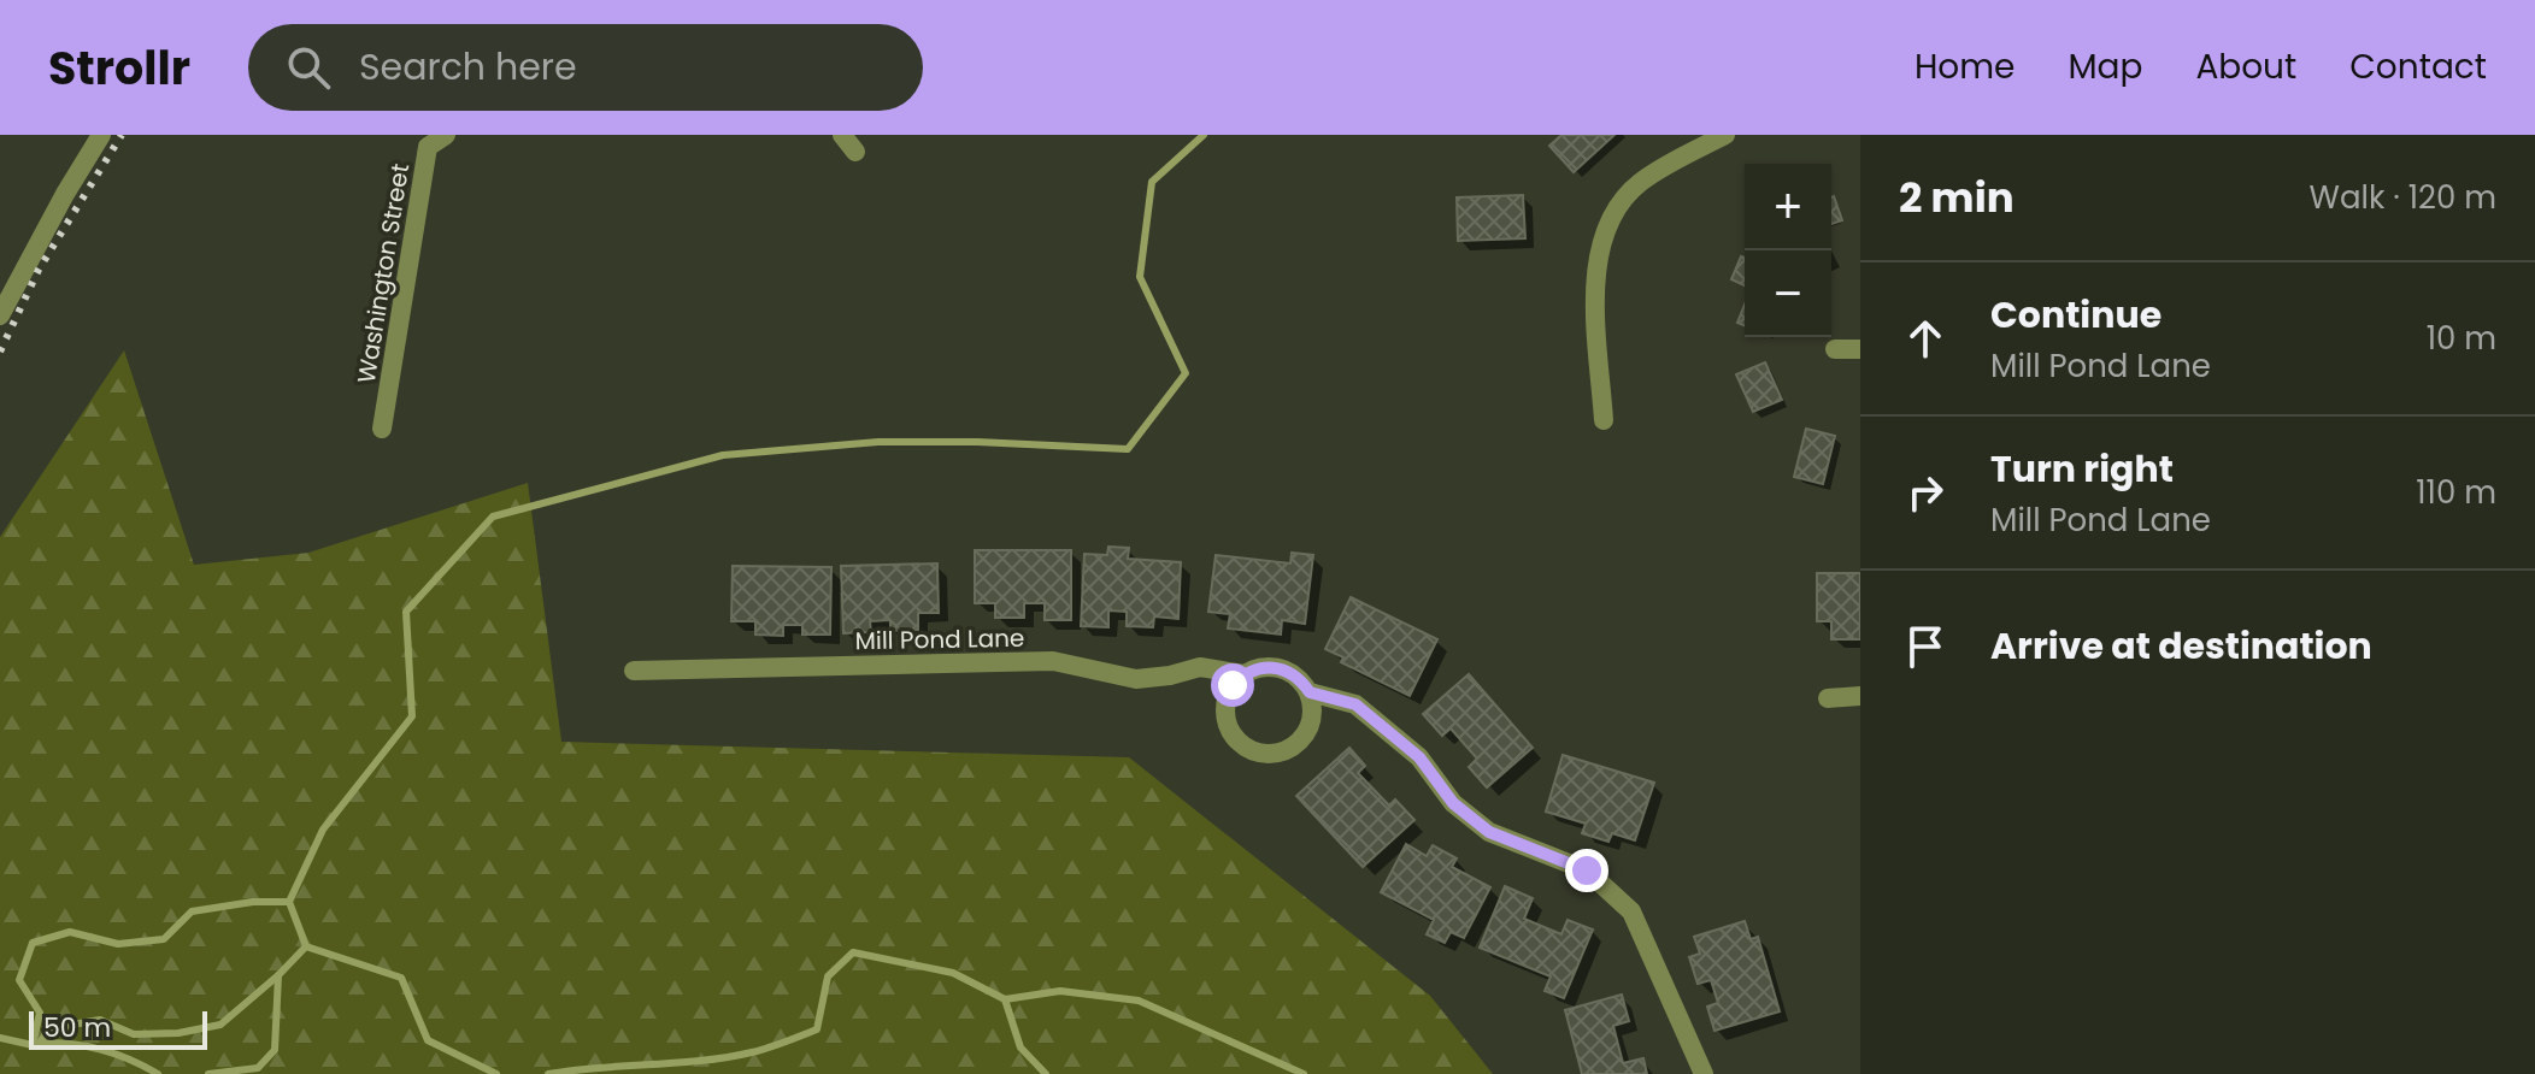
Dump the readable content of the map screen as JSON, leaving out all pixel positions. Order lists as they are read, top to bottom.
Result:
{
  "streets": {
    "street": ["Washington Street", "Mill Pond Lane"]
  },
  "scale_bar": "50 m",
  "page": {
    "header": "Strollr",
    "search": "Search here",
    "nav": [
      "Home",
      "Map",
      "About",
      "Contact"
    ],
    "heading": ["2 min", "Walk · 120 m"],
    "map_buttons": ["+", "−"],
    "list": [
      ["Continue", "Mill Pond Lane", "10 m"],
      ["Turn right", "Mill Pond Lane", "110 m"],
      "Arrive at destination"
    ],
    "scale": "50 m"
  }
}
